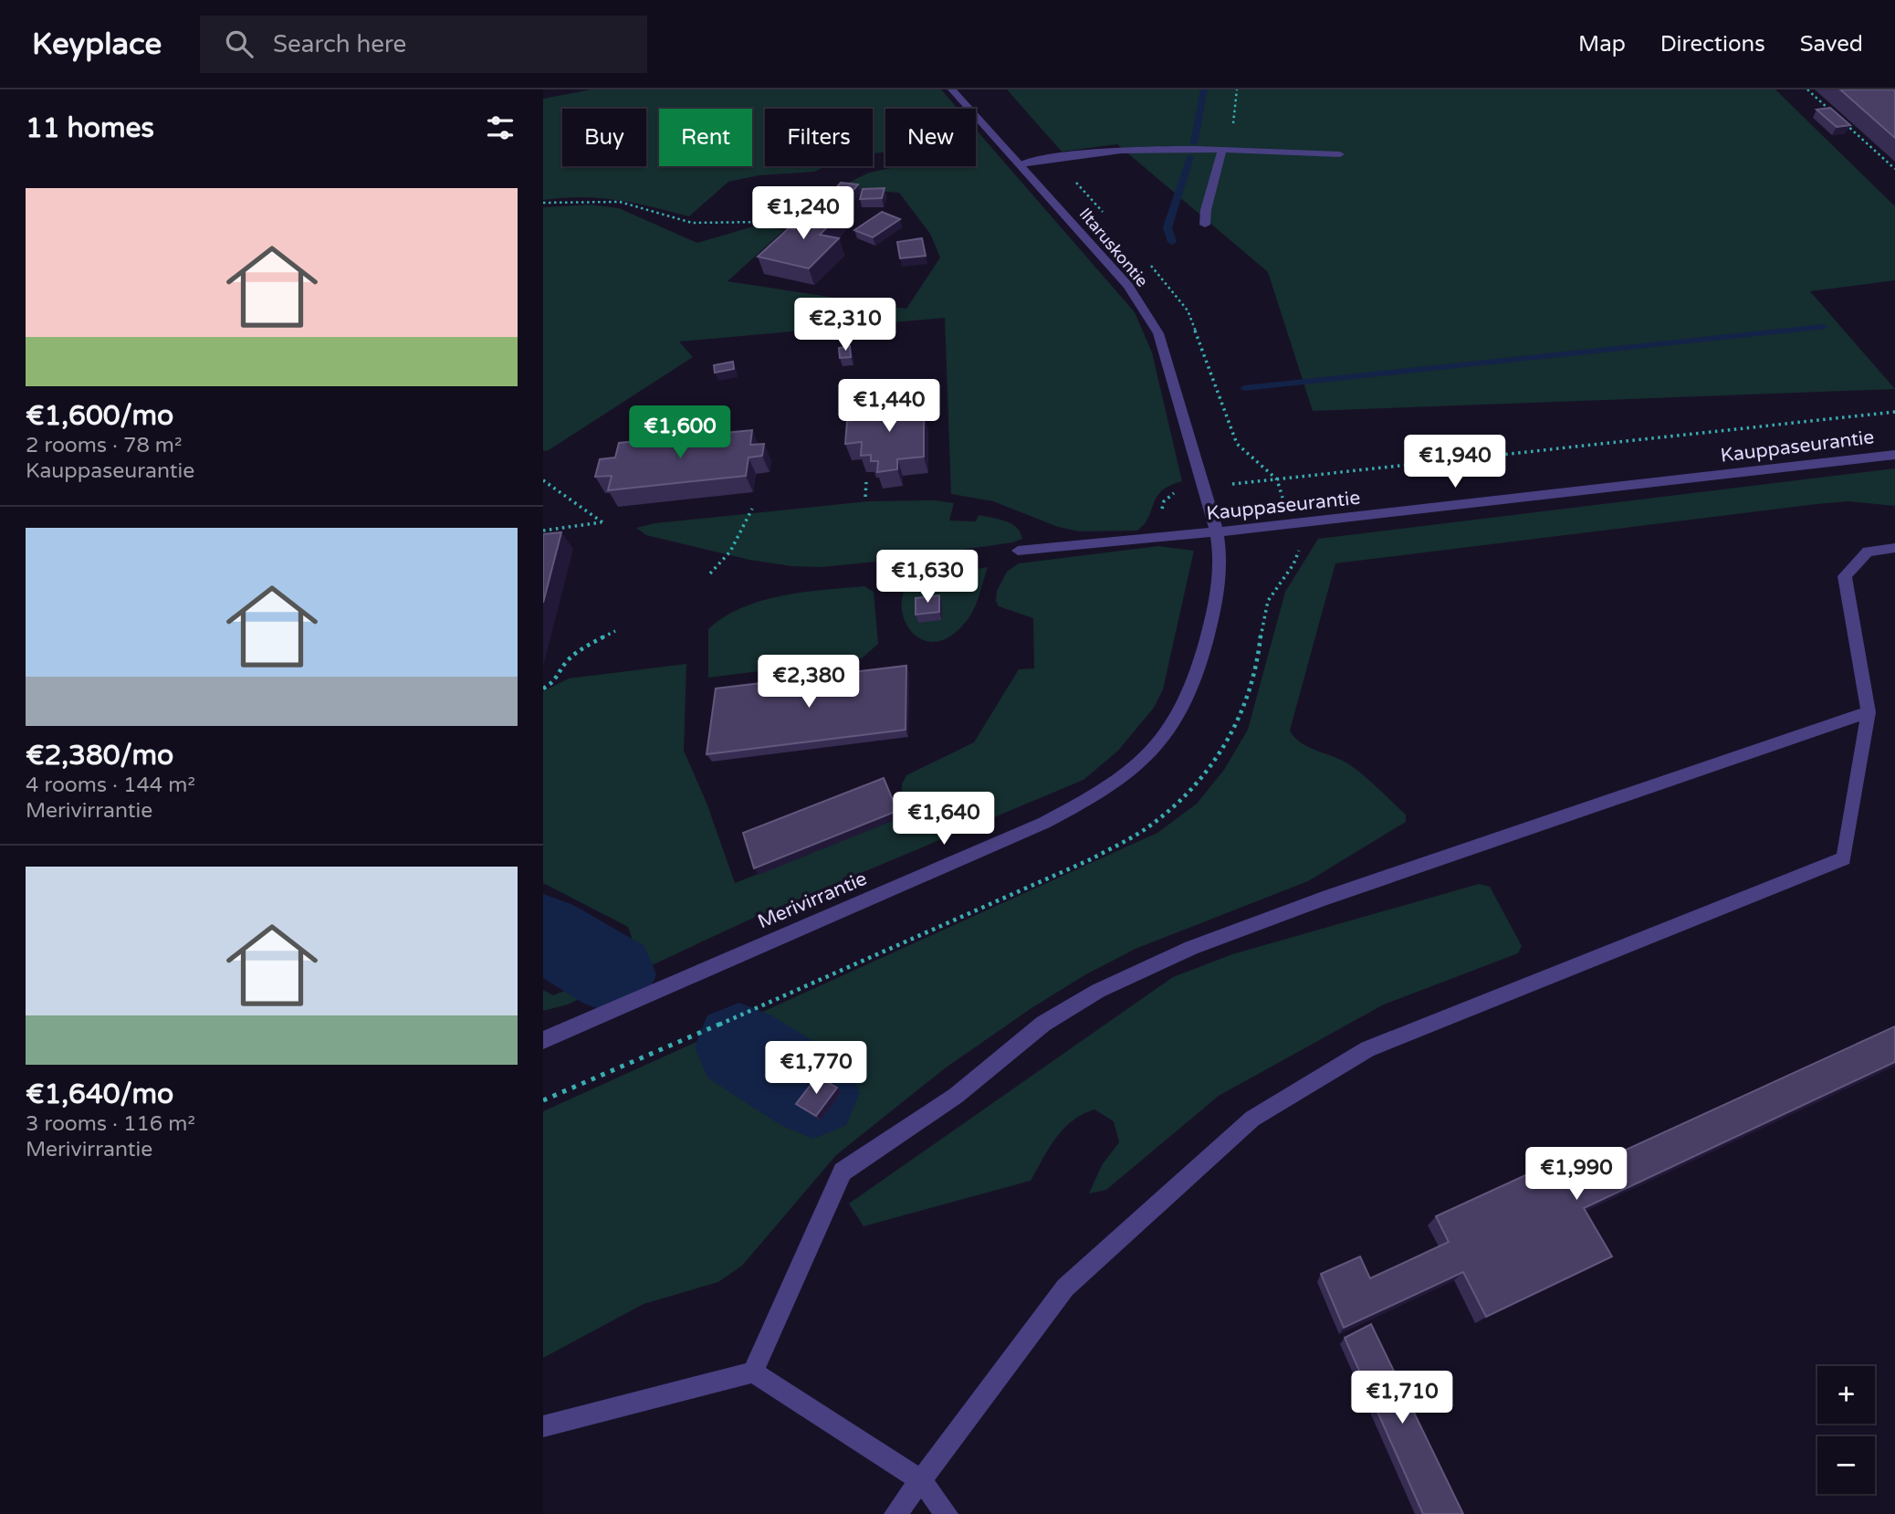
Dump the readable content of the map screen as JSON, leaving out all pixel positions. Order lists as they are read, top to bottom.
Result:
{
  "streets": {
    "street": ["Iltaruskontie", "Kauppaseurantie", "Merivirrantie"]
  },
  "crossings": [
    ["Iltaruskontie", "Kauppaseurantie"],
    ["Iltaruskontie", "Merivirrantie"],
    ["Kauppaseurantie", "Merivirrantie"]
  ],
  "page": {
    "header": "Keyplace",
    "search": "Search here",
    "nav": ["Map", "Directions", "Saved"],
    "heading": "11 homes",
    "chip": [
      "Buy",
      "Rent",
      "Filters",
      "New"
    ],
    "list": [
      {
        "name": "€1,600/mo",
        "note": "2 rooms · 78 m² · Kauppaseurantie"
      },
      {
        "name": "€2,380/mo",
        "note": "4 rooms · 144 m² · Merivirrantie"
      },
      {
        "name": "€1,640/mo",
        "note": "3 rooms · 116 m² · Merivirrantie"
      }
    ],
    "price": [
      "€1,240",
      "€2,310",
      "€1,440",
      "€1,600",
      "€1,940",
      "€1,630",
      "€2,380",
      "€1,640",
      "€1,770",
      "€1,990",
      "€1,710"
    ],
    "map_buttons": ["+", "−"]
  }
}
